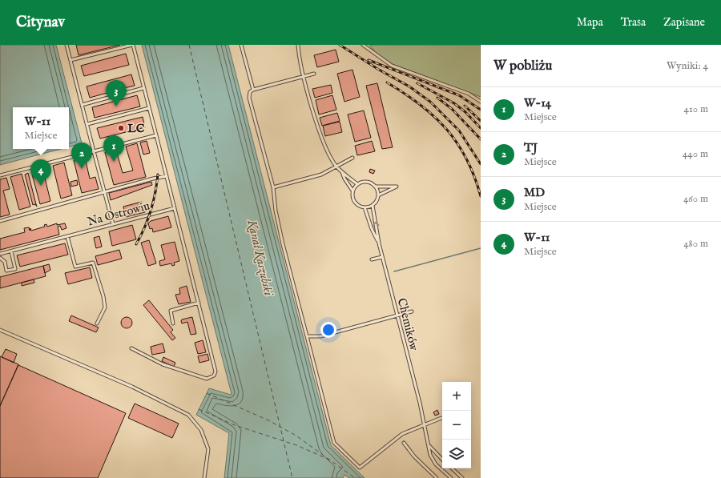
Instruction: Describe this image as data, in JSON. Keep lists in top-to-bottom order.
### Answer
{
  "streets": {
    "lane": ["Na Ostrowiu", "Chemików"]
  },
  "water": ["Kanał Kaszubski"],
  "places": ["LC"],
  "page": {
    "header": "Citynav",
    "nav": ["Mapa", "Trasa", "Zapisane"],
    "heading": ["W pobliżu", "Wyniki: 4"],
    "pins": [
      "3",
      "1",
      "2",
      "4"
    ],
    "list": [
      {
        "mark": "1",
        "name": "W-14",
        "note": "Miejsce",
        "value": "410 m"
      },
      {
        "mark": "2",
        "name": "TJ",
        "note": "Miejsce",
        "value": "440 m"
      },
      {
        "mark": "3",
        "name": "MD",
        "note": "Miejsce",
        "value": "460 m"
      },
      {
        "mark": "4",
        "name": "W-11",
        "note": "Miejsce",
        "value": "480 m"
      }
    ],
    "popup": ["W-11", "Miejsce"],
    "map_buttons": ["+", "−"]
  }
}
